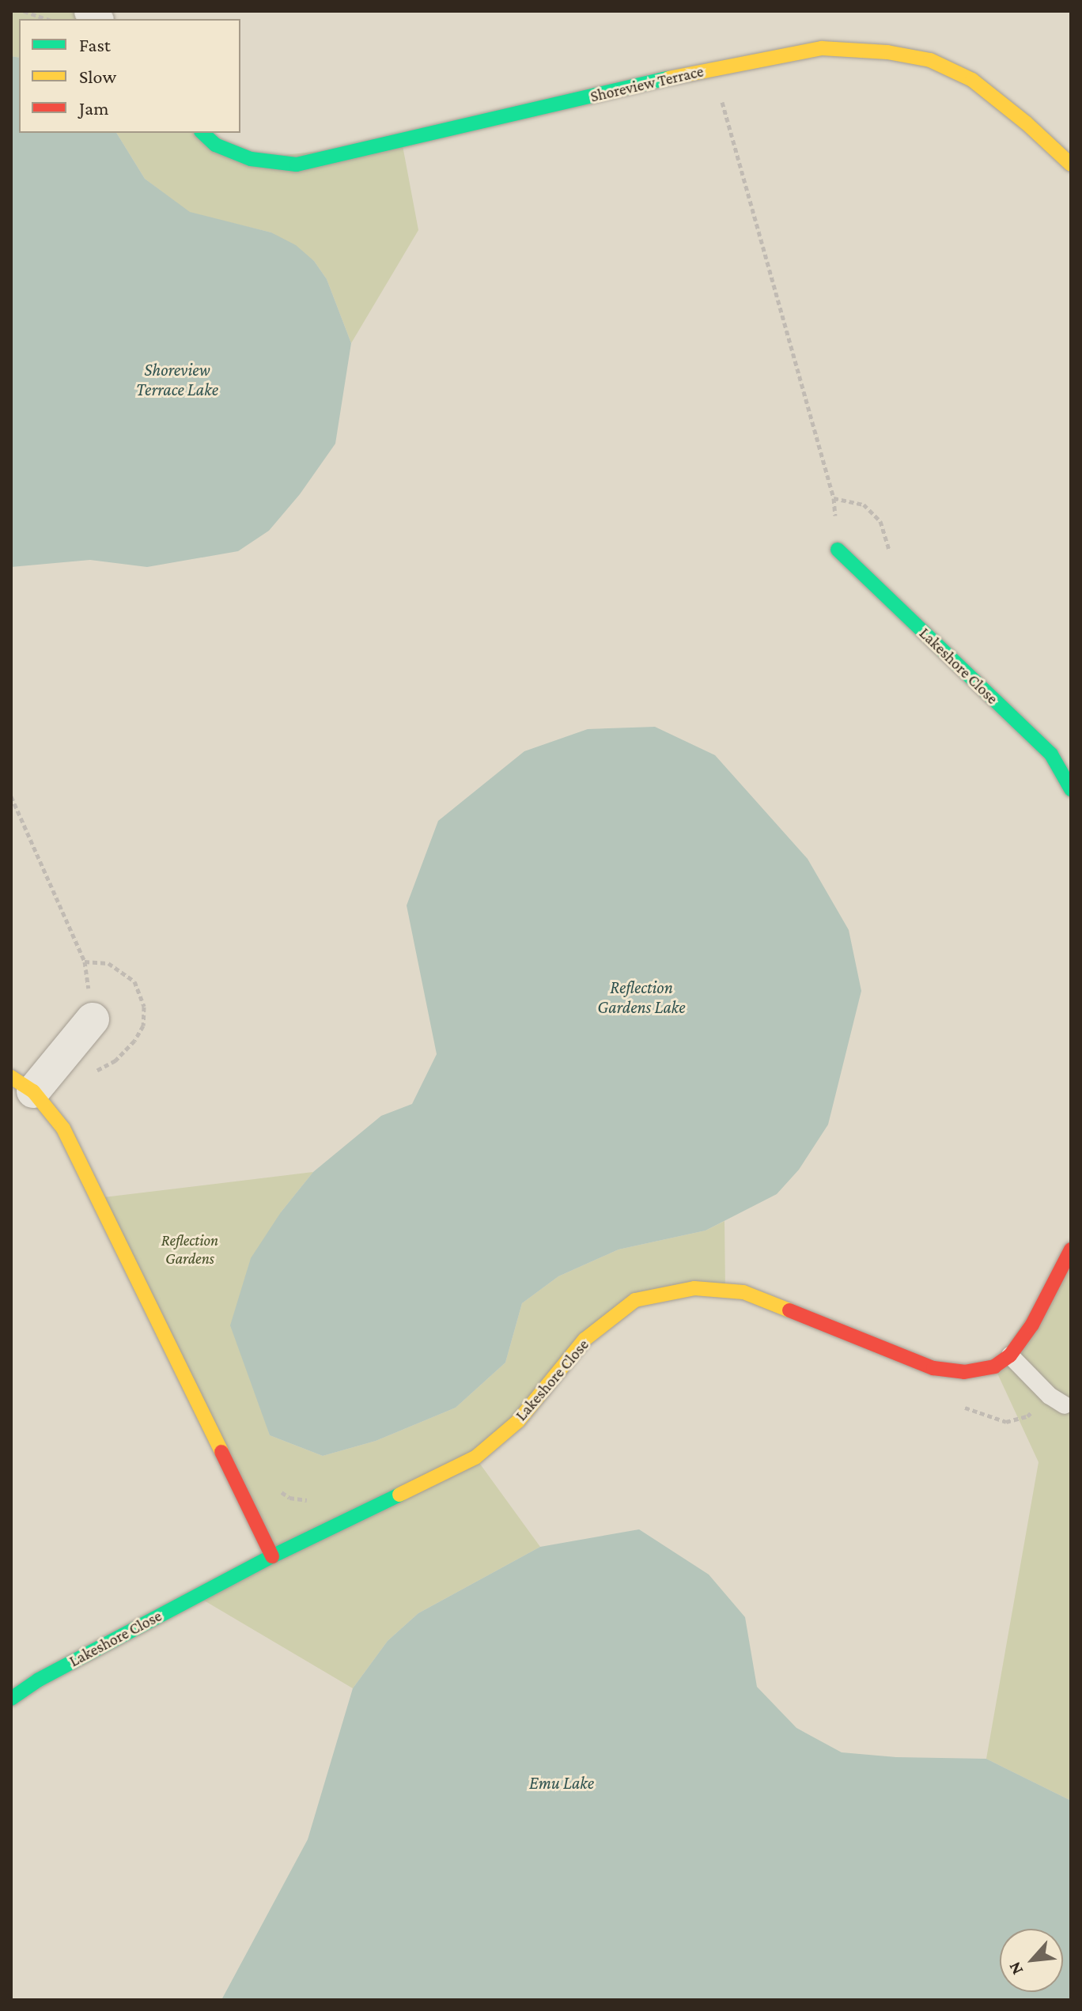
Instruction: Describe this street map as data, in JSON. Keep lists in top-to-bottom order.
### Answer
{
  "streets": {
    "street": ["Shoreview Terrace", "Lakeshore Close"]
  },
  "water": ["Shoreview Terrace Lake", "Reflection Gardens Lake", "Emu Lake"],
  "parks": ["Reflection Gardens"],
  "legend": ["Fast", "Slow", "Jam"],
  "north": "bottom left"
}
